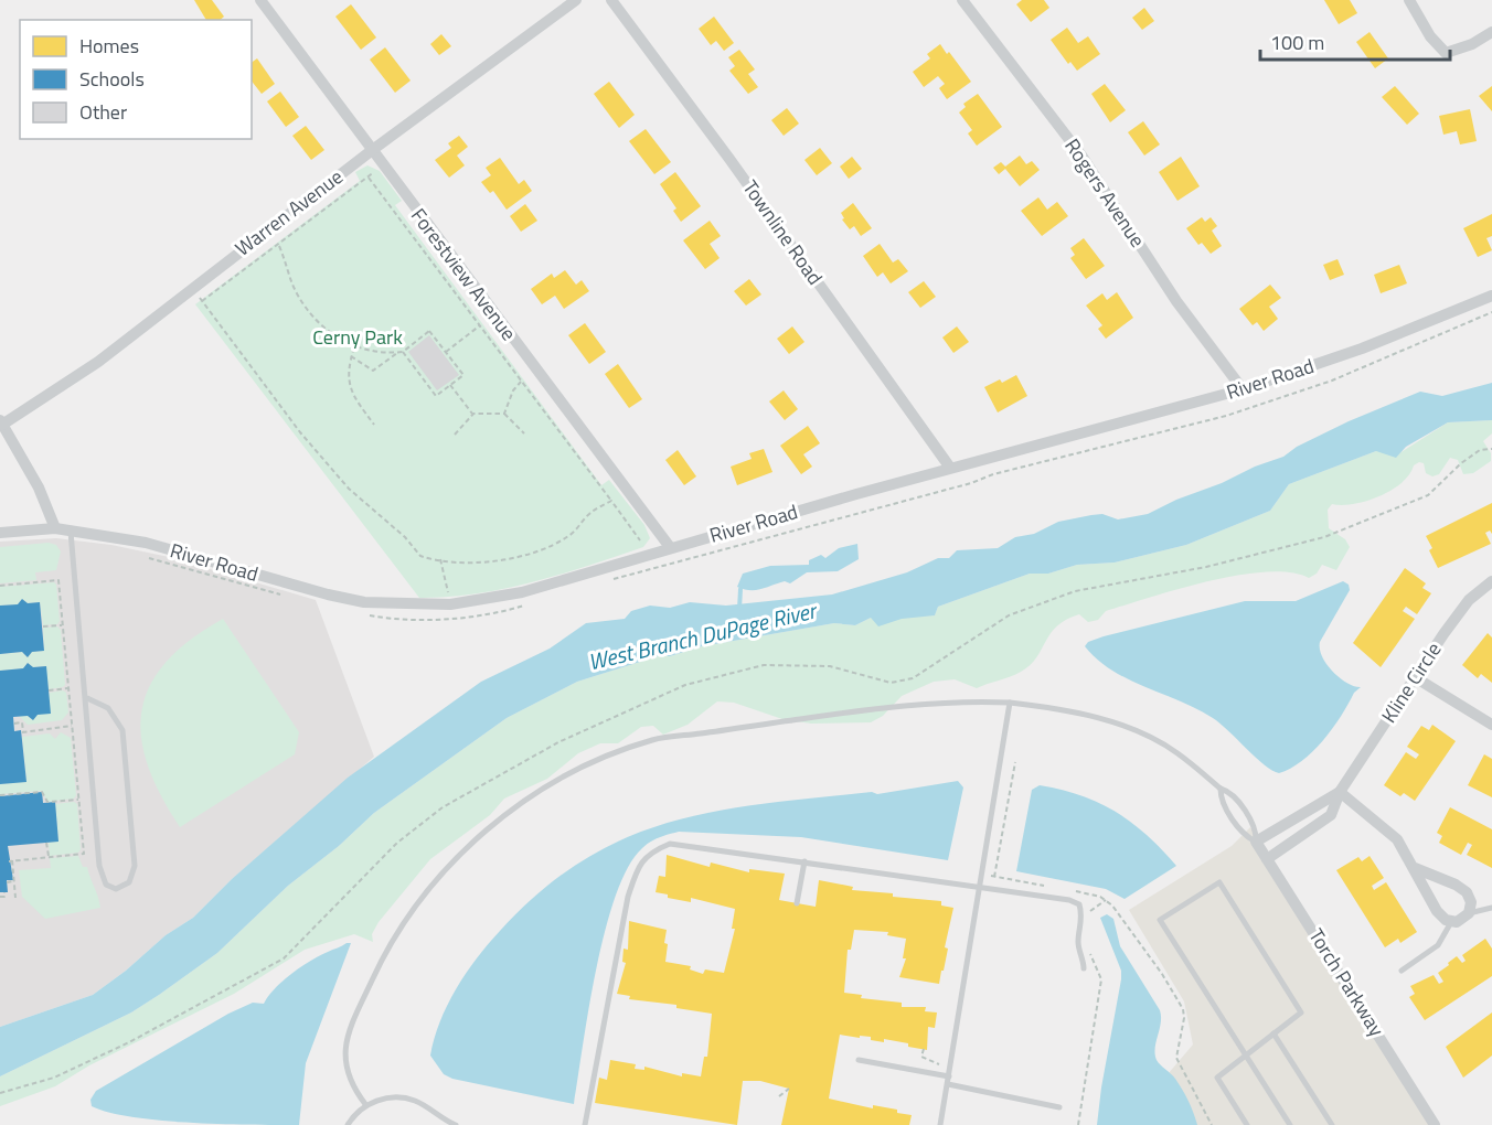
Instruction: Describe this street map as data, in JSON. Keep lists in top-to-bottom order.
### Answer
{
  "streets": {
    "street": [
      "Rogers Avenue",
      "Warren Avenue",
      "Townline Road",
      "Forestview Avenue",
      "River Road",
      "Kline Circle",
      "Torch Parkway"
    ]
  },
  "crossings": [
    ["Rogers Avenue", "River Road"],
    ["Warren Avenue", "Forestview Avenue"],
    ["Townline Road", "River Road"],
    ["Forestview Avenue", "River Road"],
    ["Kline Circle", "Torch Parkway"]
  ],
  "water": ["West Branch DuPage River"],
  "parks": ["Cerny Park"],
  "legend": ["Homes", "Schools", "Other"],
  "scale_bar": "100 m"
}
